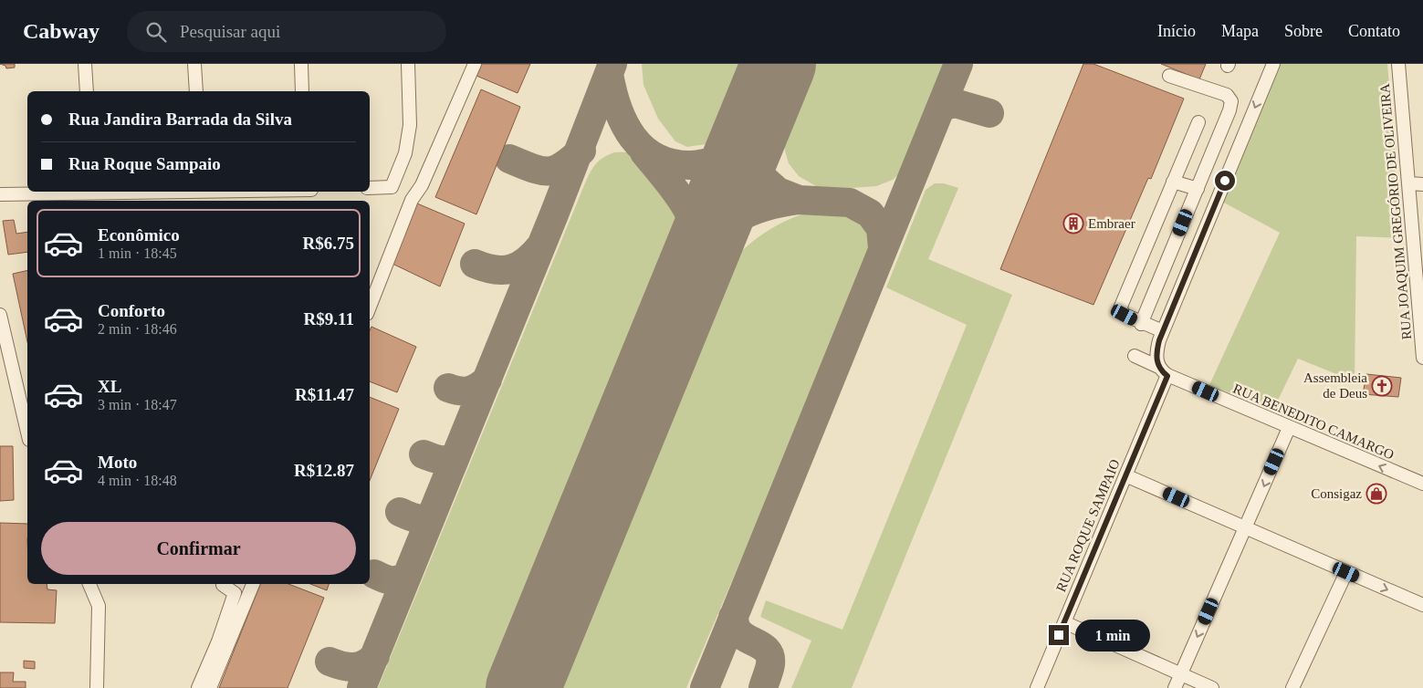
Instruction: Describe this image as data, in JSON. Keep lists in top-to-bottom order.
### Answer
{
  "streets": {
    "street": ["RUA JOAQUIM GREGÓRIO DE OLIVEIRA", "RUA BENEDITO CAMARGO", "RUA ROQUE SAMPAIO"]
  },
  "crossings": [
    ["RUA BENEDITO CAMARGO", "RUA ROQUE SAMPAIO"]
  ],
  "places": {
    "building": ["Embraer"],
    "church": ["Assembleia de Deus"],
    "shop": ["Consigaz"]
  },
  "page": {
    "header": "Cabway",
    "search": "Pesquisar aqui",
    "nav": [
      "Início",
      "Mapa",
      "Sobre",
      "Contato"
    ],
    "banner": ["Rua Jandira Barrada da Silva", "Rua Roque Sampaio"],
    "list": [
      {
        "name": "Econômico",
        "note": "1 min · 18:45",
        "value": "R$6.75"
      },
      {
        "name": "Conforto",
        "note": "2 min · 18:46",
        "value": "R$9.11"
      },
      {
        "name": "XL",
        "note": "3 min · 18:47",
        "value": "R$11.47"
      },
      {
        "name": "Moto",
        "note": "4 min · 18:48",
        "value": "R$12.87"
      }
    ],
    "buttons": "Confirmar",
    "bubble": "1 min"
  }
}
